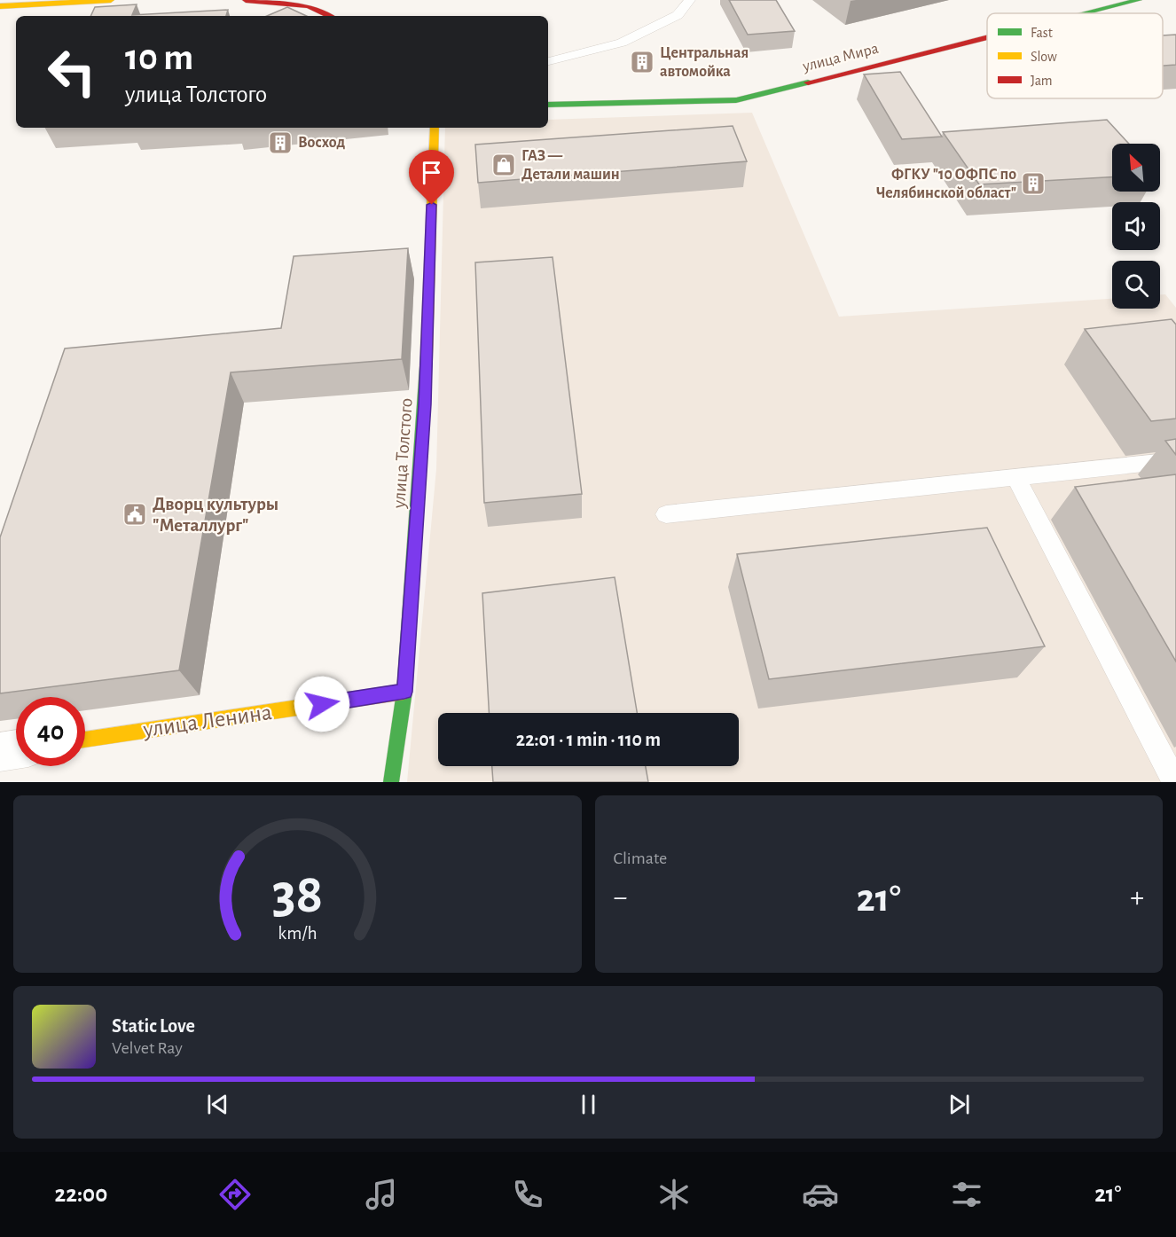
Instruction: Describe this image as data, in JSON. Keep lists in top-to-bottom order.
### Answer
{
  "streets": {
    "street": ["улица Мира", "улица Толстого", "улица Ленина"]
  },
  "crossings": [
    ["улица Толстого", "улица Ленина"]
  ],
  "places": {
    "building": ["Центральная автомойка", "Восход", "ФГКУ \"10 ОФПС по Челябинской област\""],
    "shop": ["ГАЗ — Детали машин"],
    "public building": ["Дворц культуры \"Металлург\""]
  },
  "legend": ["Fast", "Slow", "Jam"],
  "north": "top left",
  "page": {
    "turn": ["10 m", "улица Толстого"],
    "limit": "40",
    "trip": "22:01 · 1 min · 110 m",
    "tile": "Climate",
    "heat": ["−", "21°", "+"],
    "song": ["Static Love", "Velvet Ray"],
    "tabs": ["22:00", "21°"],
    "gauge": ["38", "km/h"]
  }
}
